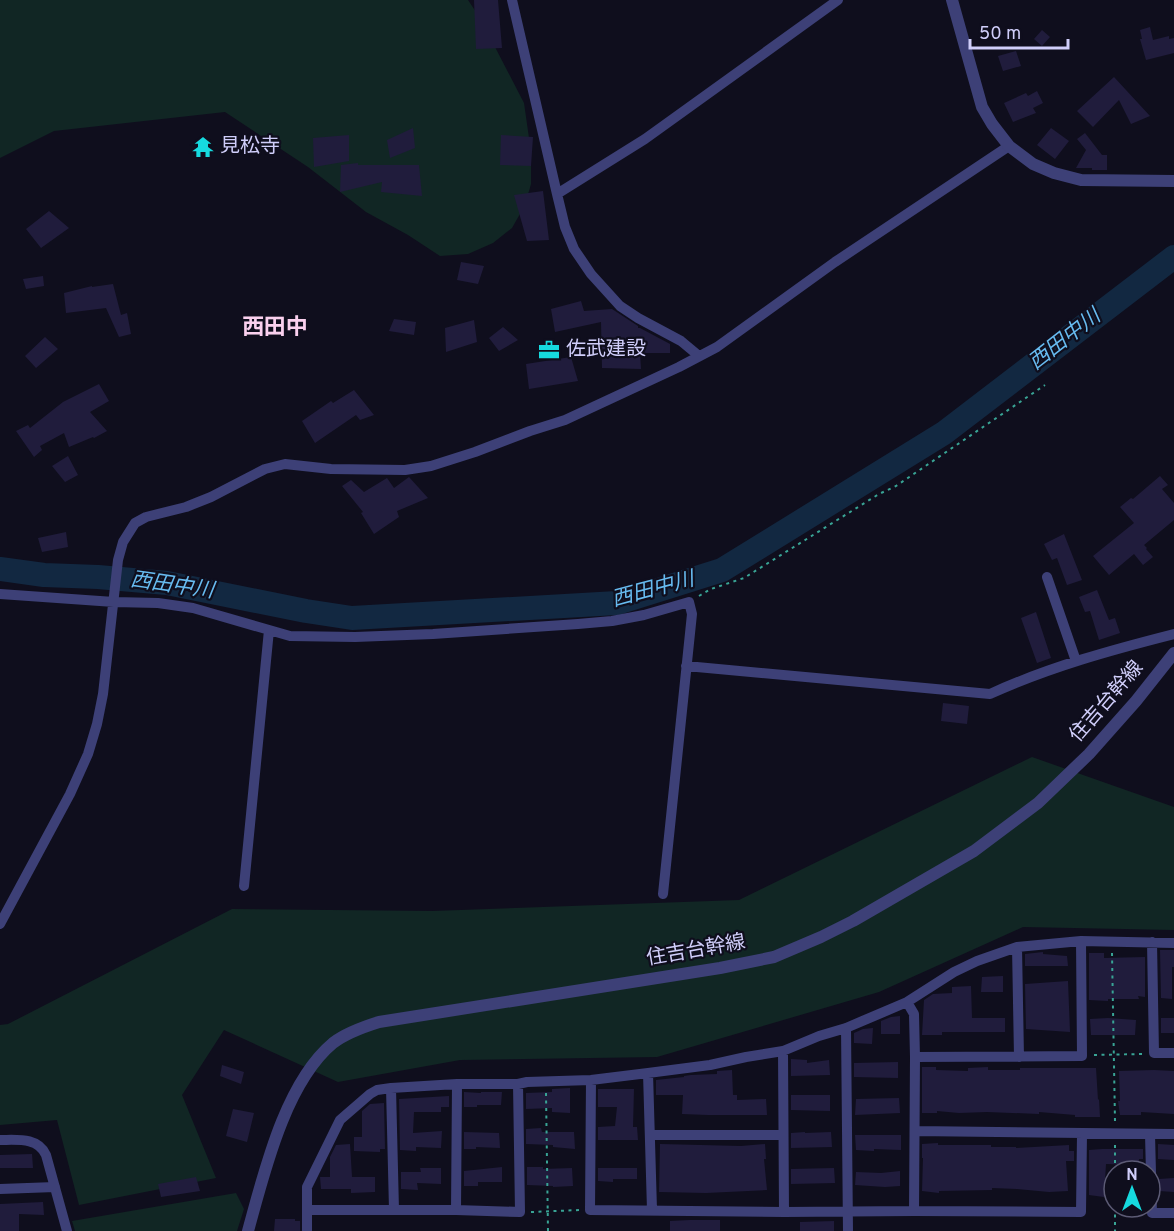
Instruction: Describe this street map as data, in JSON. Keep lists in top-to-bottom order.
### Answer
{
  "streets": {
    "street": ["住吉台幹線"]
  },
  "districts": ["西田中"],
  "water": ["西田中川"],
  "places": {
    "temple": ["見松寺"],
    "office": ["佐武建設"]
  },
  "scale_bar": "50 m",
  "north": "top"
}
